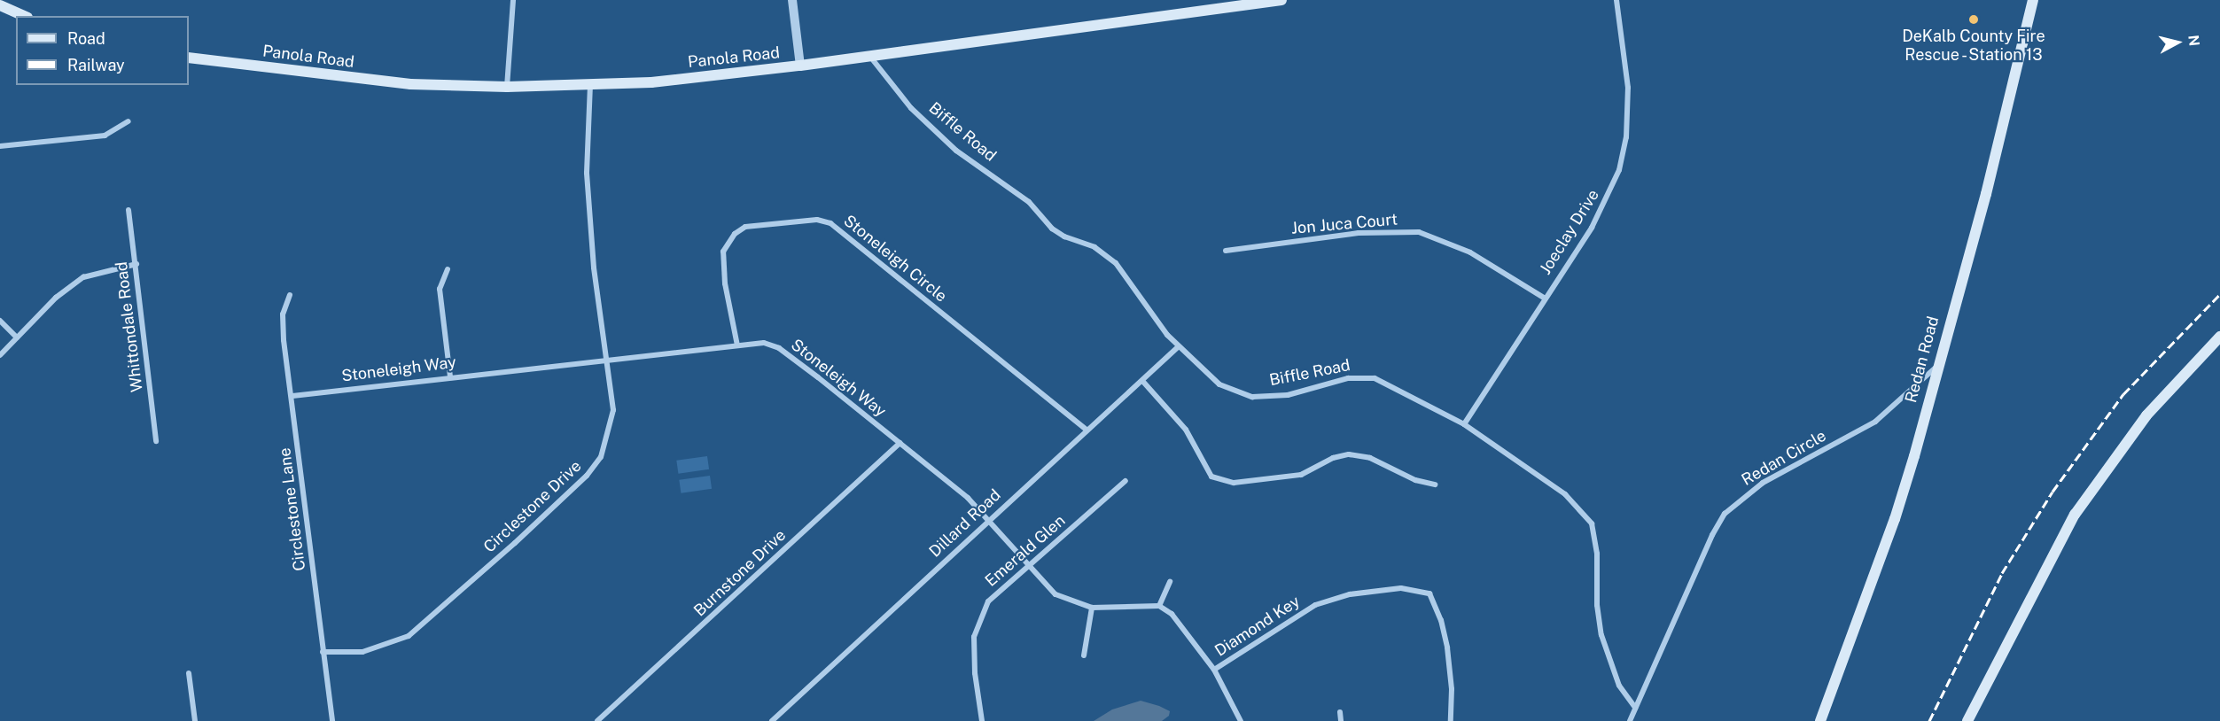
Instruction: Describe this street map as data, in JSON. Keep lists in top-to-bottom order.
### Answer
{
  "streets": {
    "main road": ["Panola Road", "Redan Road"],
    "street": [
      "Biffle Road",
      "Jon Juca Court",
      "Joeclay Drive",
      "Stoneleigh Circle",
      "Whittondale Road",
      "Stoneleigh Way",
      "Redan Circle",
      "Circlestone Drive",
      "Circlestone Lane",
      "Dillard Road",
      "Emerald Glen",
      "Burnstone Drive",
      "Diamond Key"
    ]
  },
  "crossings": [
    ["Panola Road", "Biffle Road"],
    ["Panola Road", "Circlestone Drive"],
    ["Biffle Road", "Joeclay Drive"],
    ["Biffle Road", "Redan Circle"],
    ["Biffle Road", "Dillard Road"],
    ["Jon Juca Court", "Joeclay Drive"],
    ["Stoneleigh Circle", "Stoneleigh Way"],
    ["Stoneleigh Circle", "Dillard Road"],
    ["Redan Road", "Redan Circle"],
    ["Stoneleigh Way", "Circlestone Drive"],
    ["Stoneleigh Way", "Circlestone Lane"],
    ["Stoneleigh Way", "Dillard Road"],
    ["Stoneleigh Way", "Emerald Glen"],
    ["Stoneleigh Way", "Burnstone Drive"],
    ["Circlestone Drive", "Circlestone Lane"]
  ],
  "places": ["DeKalb County Fire Rescue - Station 13"],
  "legend": ["Road", "Railway"],
  "north": "right"
}
